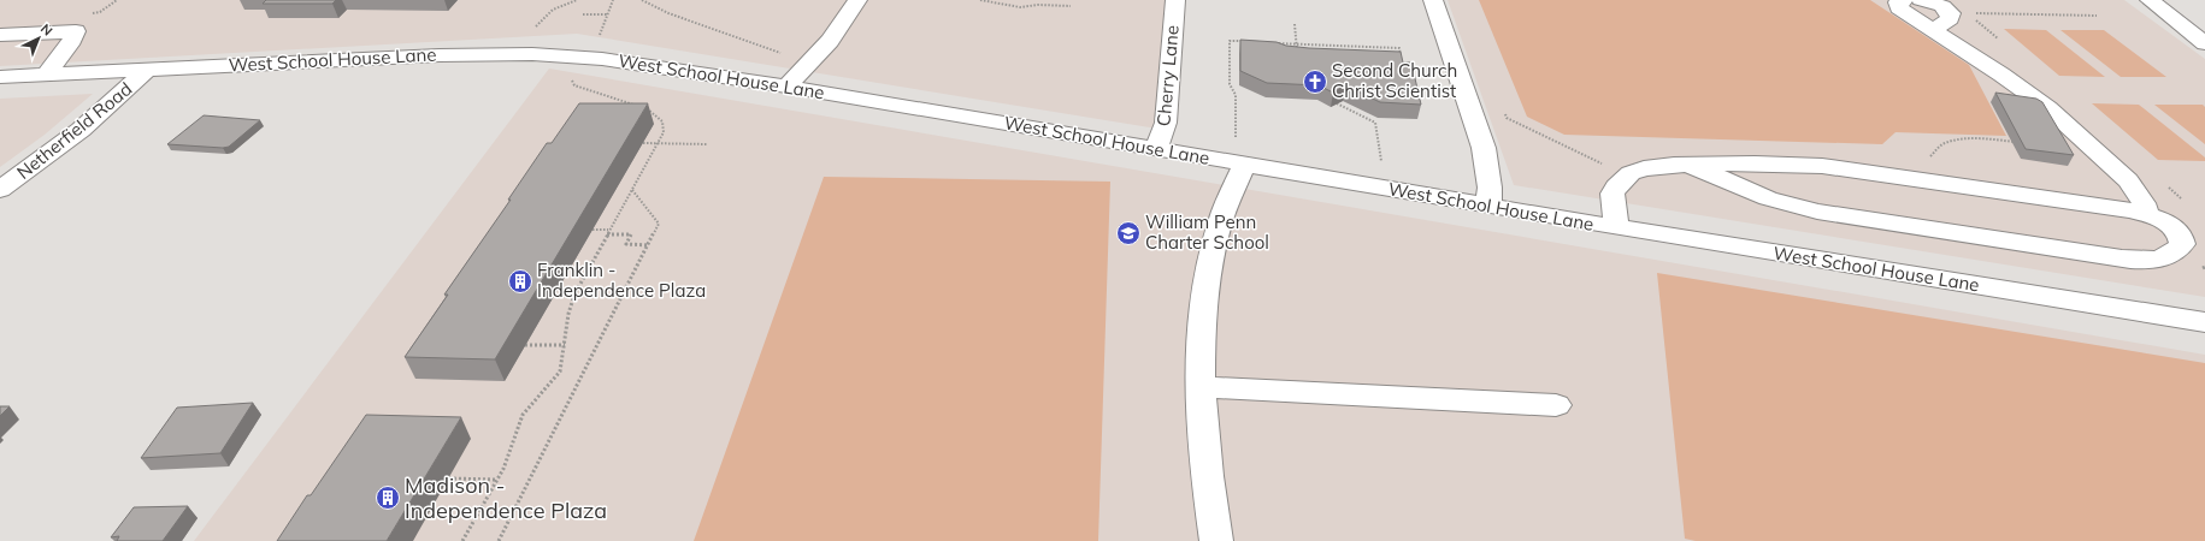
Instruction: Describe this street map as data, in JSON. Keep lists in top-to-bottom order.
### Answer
{
  "streets": {
    "street": ["West School House Lane", "Cherry Lane", "Netherfield Road"]
  },
  "crossings": [
    ["West School House Lane", "Cherry Lane"],
    ["West School House Lane", "Netherfield Road"]
  ],
  "places": {
    "church": ["Second Church Christ Scientist"],
    "school or university": ["William Penn Charter School"],
    "building": ["Franklin - Independence Plaza", "Madison - Independence Plaza"]
  },
  "north": "top right"
}
